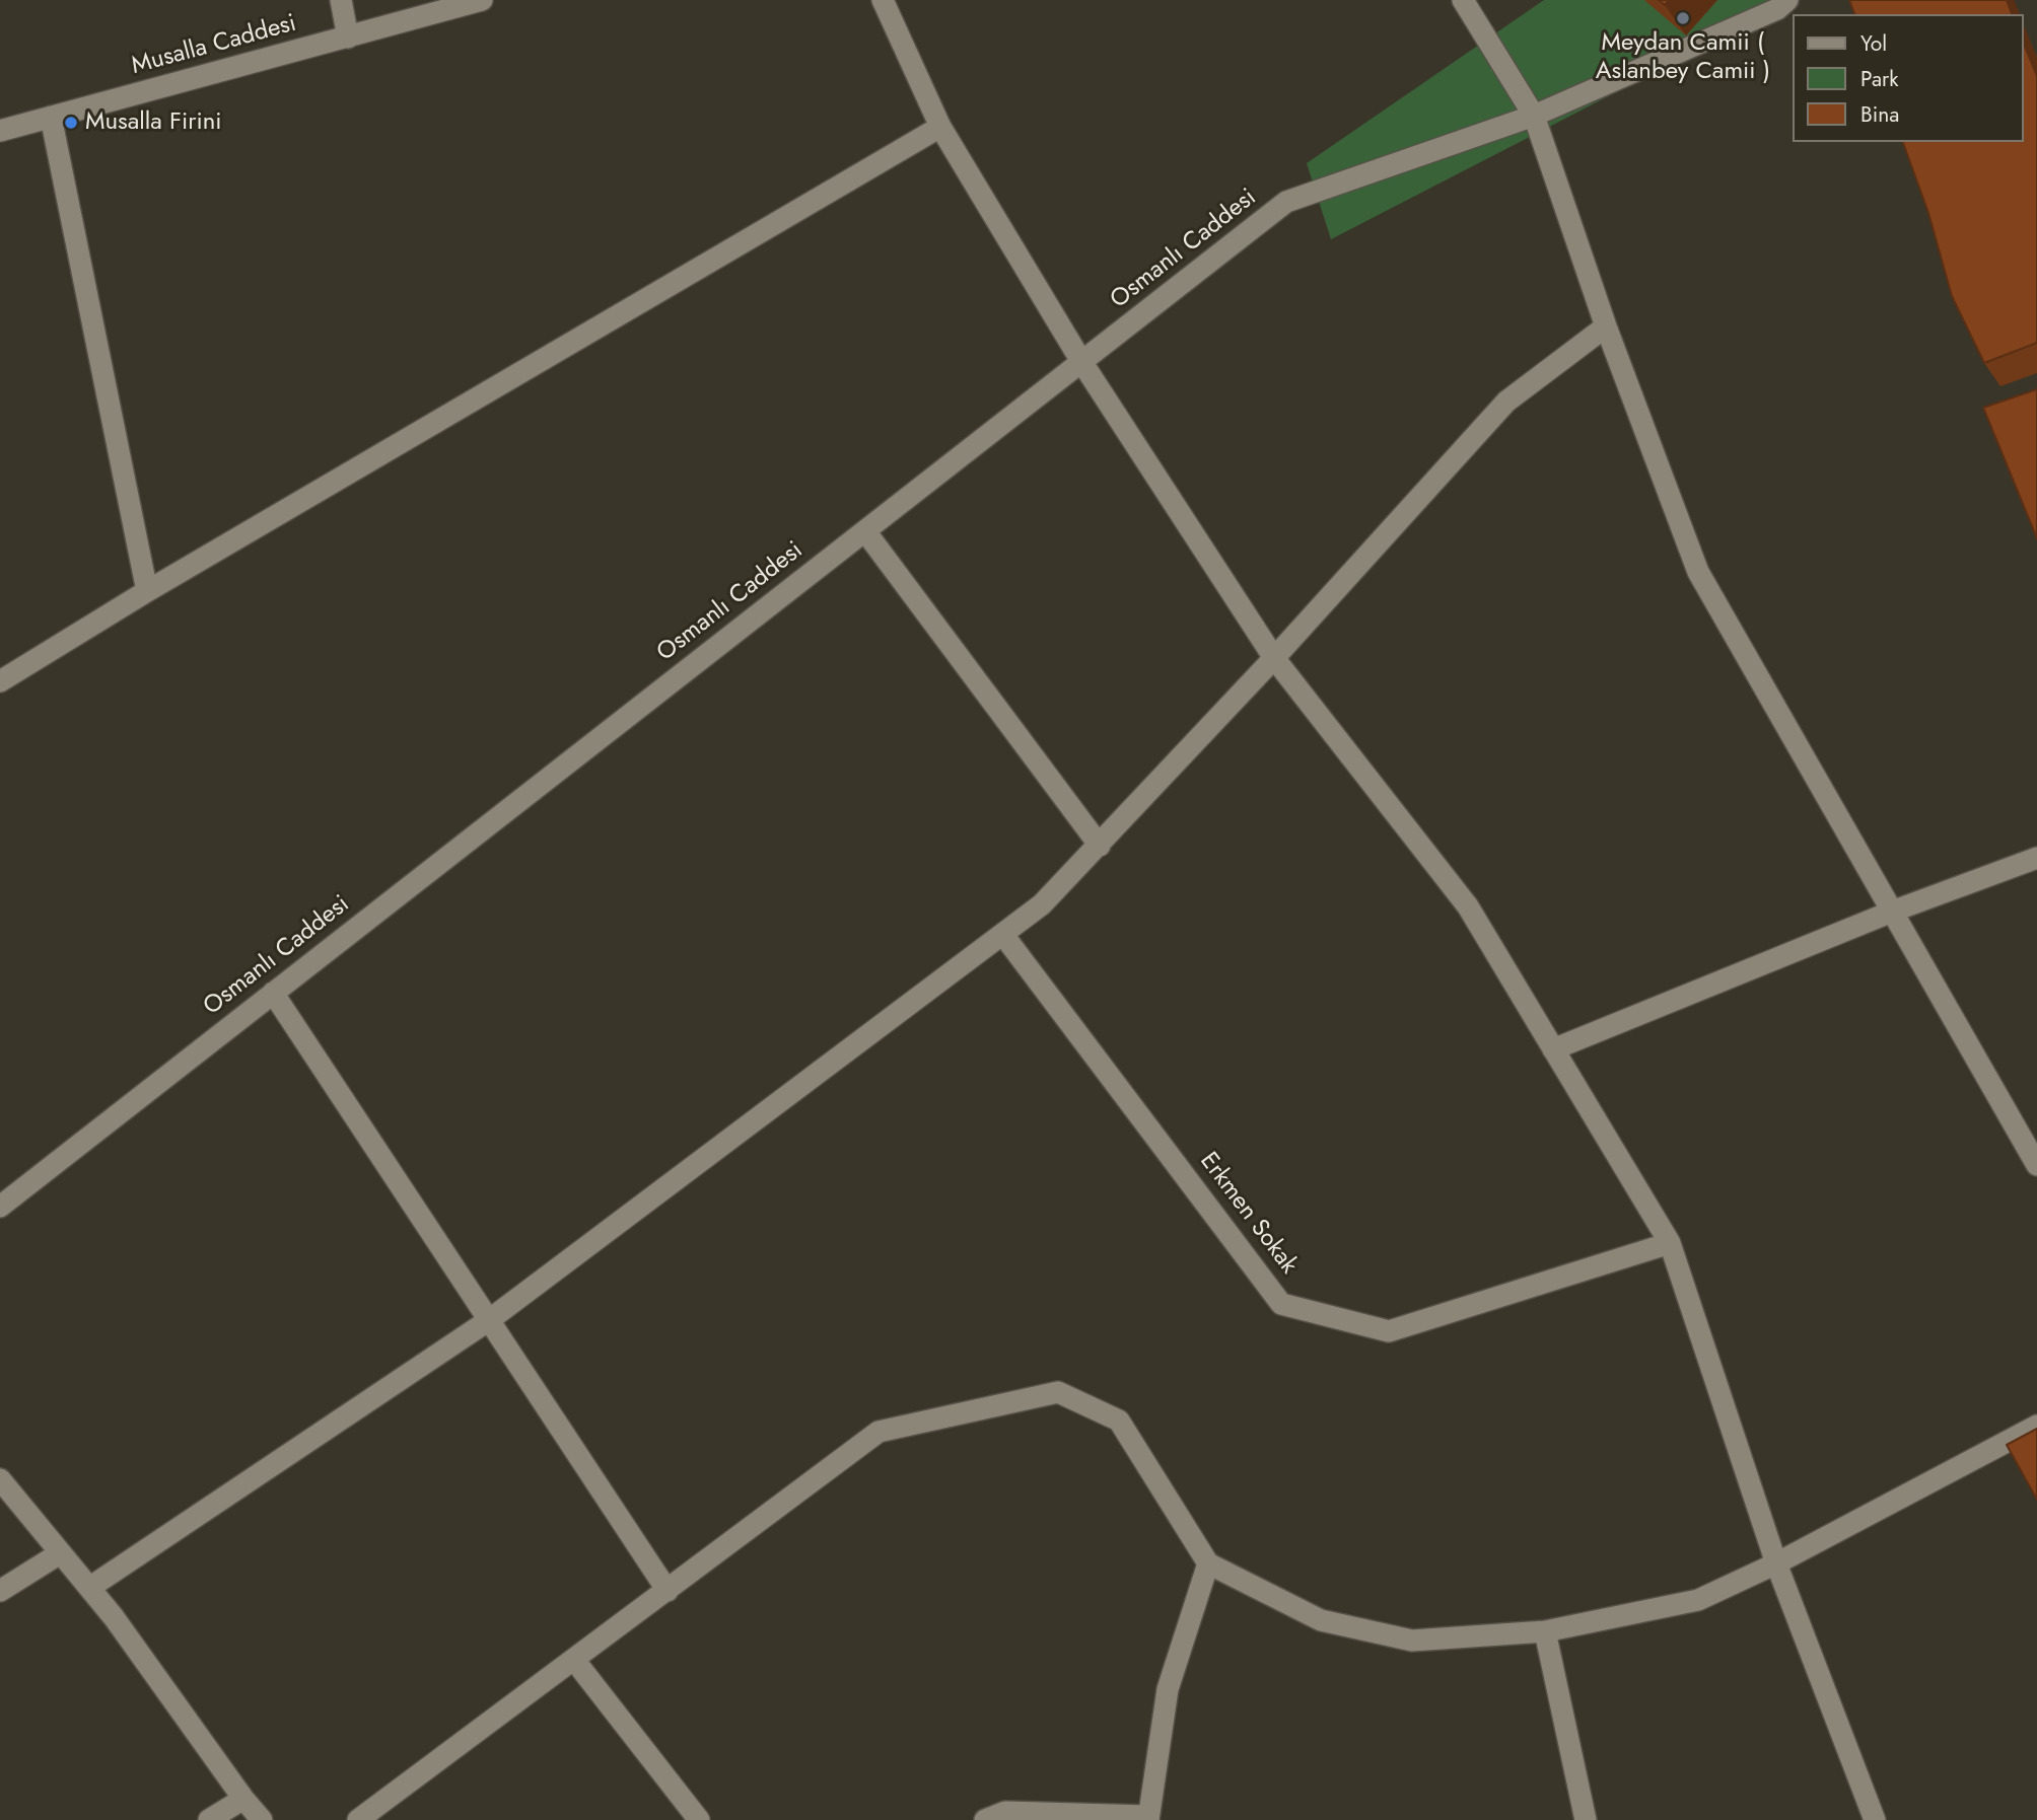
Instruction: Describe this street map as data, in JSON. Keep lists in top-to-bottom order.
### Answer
{
  "streets": {
    "street": ["Musalla Caddesi", "Osmanlı Caddesi", "Erkmen Sokak"]
  },
  "places": ["Meydan Camii ( Aslanbey Camii )", "Musalla Firini"],
  "legend": ["Yol", "Park", "Bina"]
}
